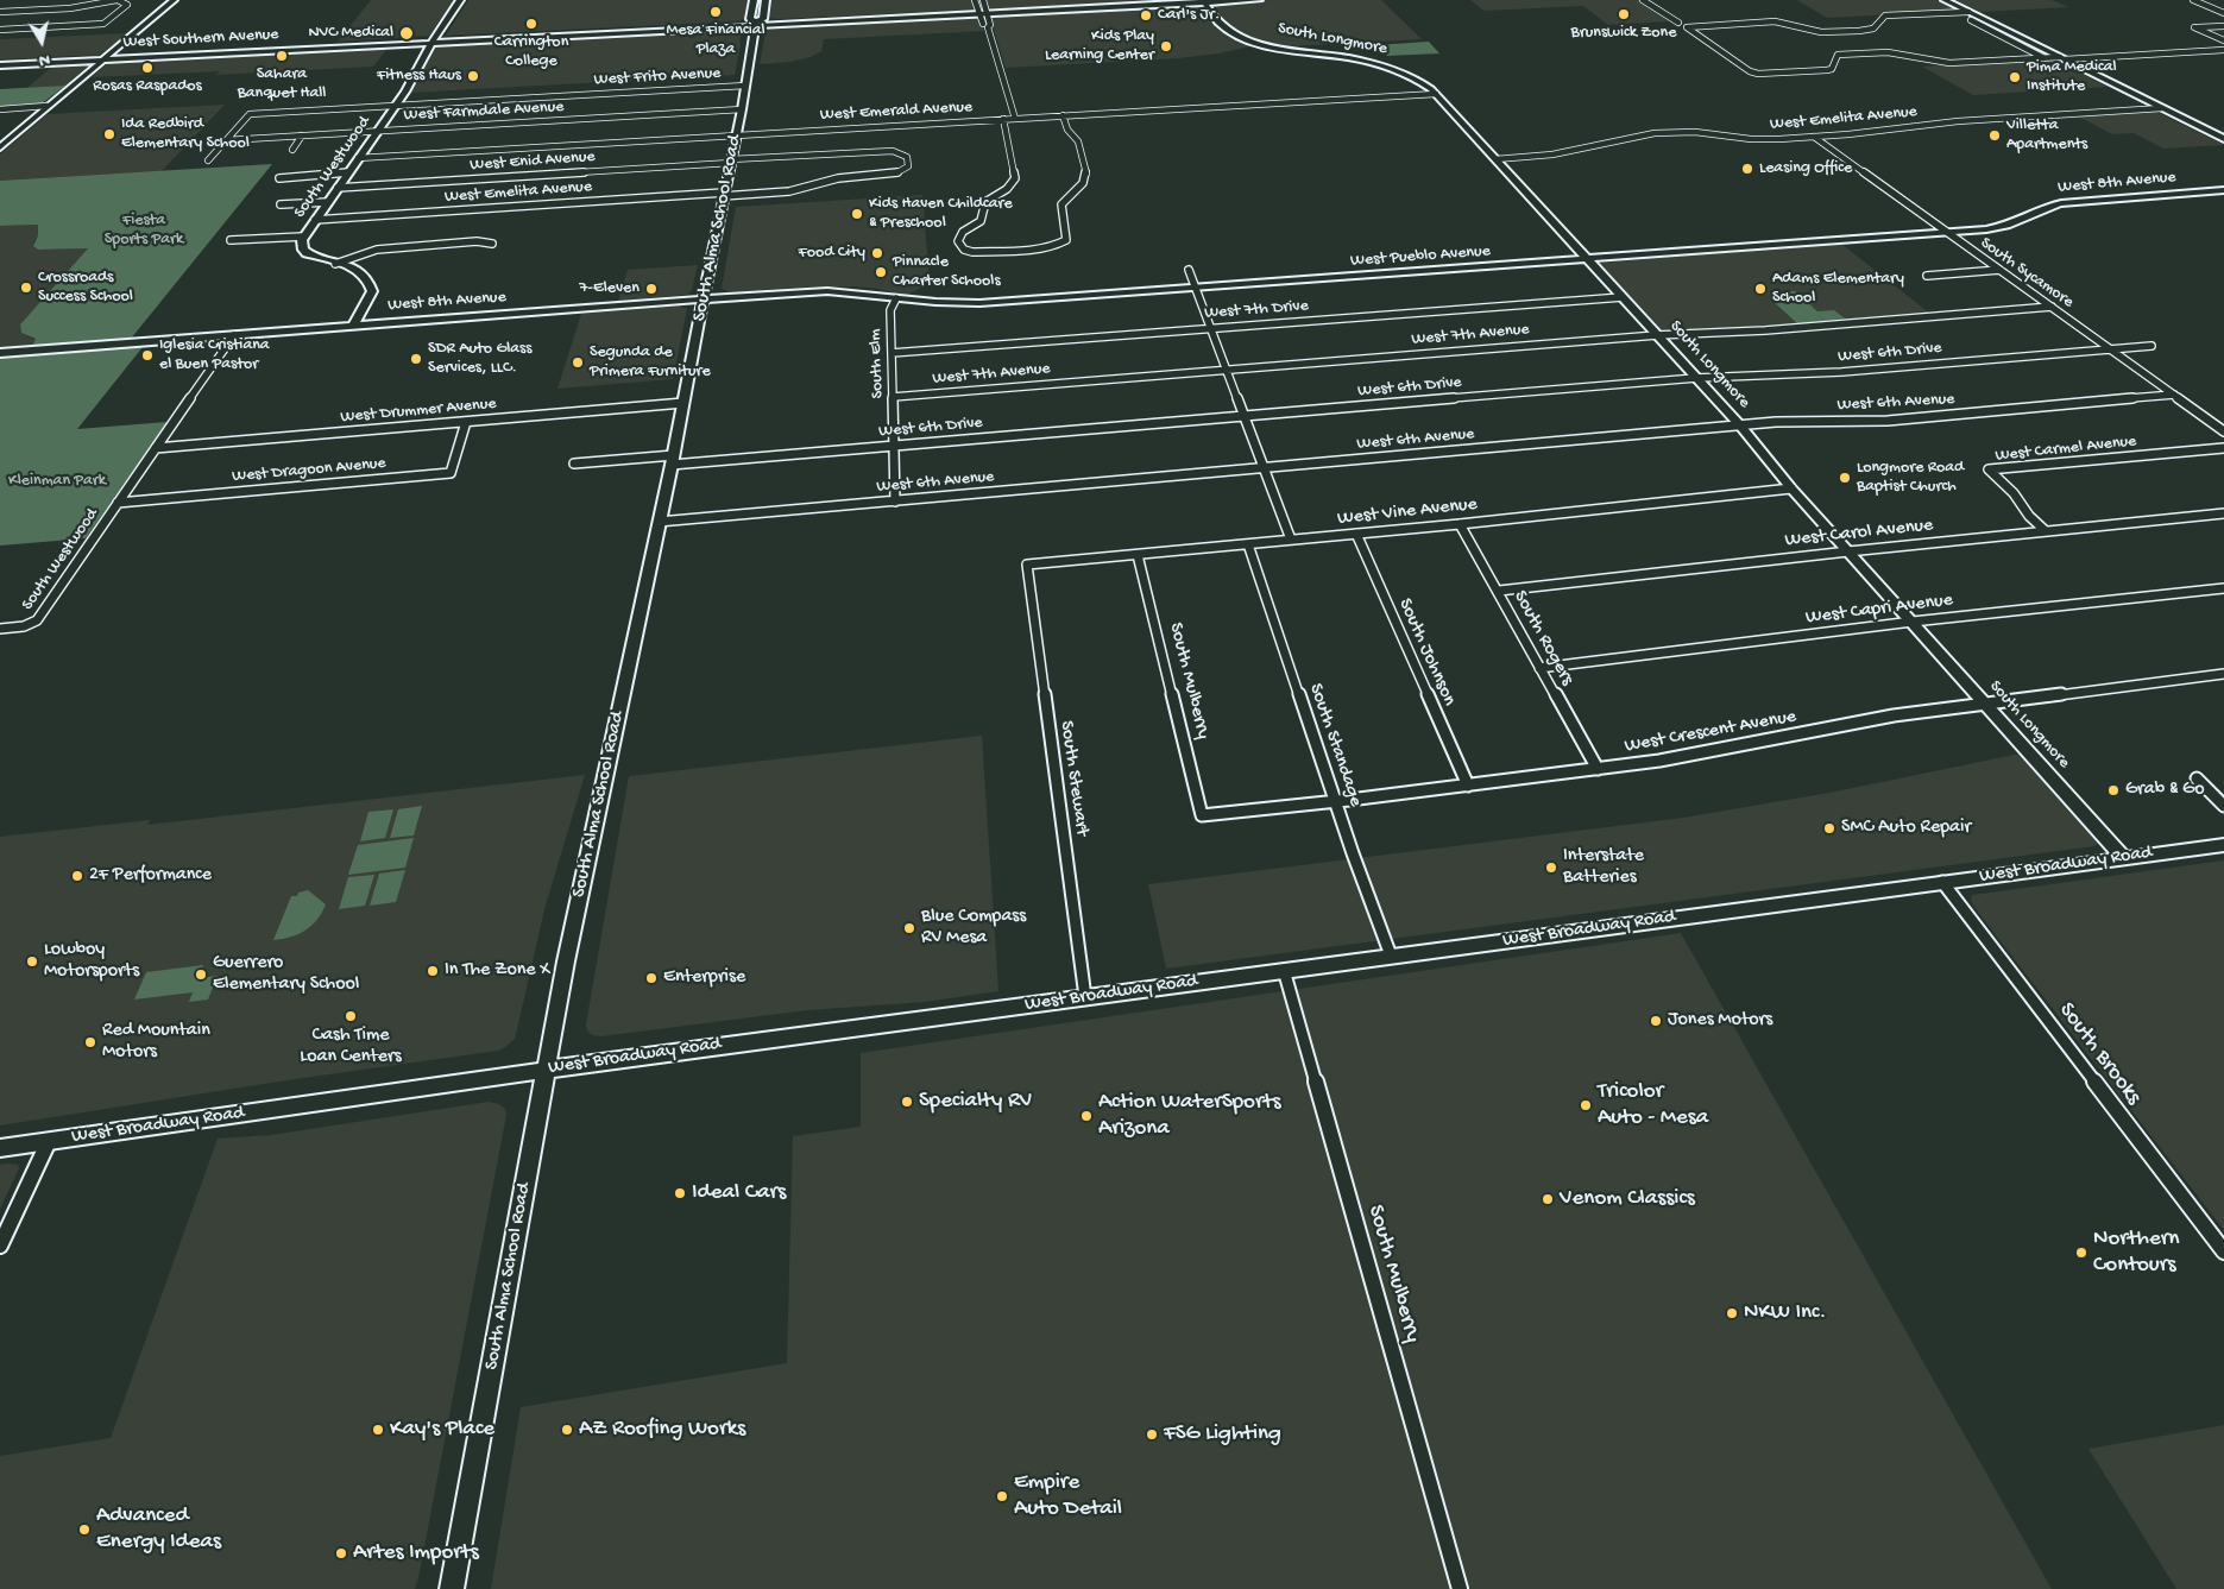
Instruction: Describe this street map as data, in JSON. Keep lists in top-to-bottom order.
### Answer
{
  "streets": {
    "main road": [
      "West Southern Avenue",
      "South Longmore",
      "South Westwood",
      "West 8th Avenue",
      "South Alma School Road",
      "West Pueblo Avenue",
      "West Broadway Road"
    ],
    "street": [
      "West Frito Avenue",
      "West Farmdale Avenue",
      "West Emerald Avenue",
      "West Emelita Avenue",
      "West Enid Avenue",
      "South Sycamore",
      "West 7th Drive",
      "West 7th Avenue",
      "West 6th Drive",
      "South Elm",
      "West 6th Avenue",
      "West Drummer Avenue",
      "West Carmel Avenue",
      "West Dragoon Avenue",
      "West Vine Avenue",
      "West Carol Avenue",
      "West Capri Avenue",
      "South Rogers",
      "South Johnson",
      "South Mulberry",
      "West Crescent Avenue",
      "South Standage",
      "South Stewart",
      "South Brooks"
    ]
  },
  "crossings": [
    ["West Southern Avenue", "South Longmore"],
    ["West Southern Avenue", "South Westwood"],
    ["West Southern Avenue", "South Alma School Road"],
    ["South Longmore", "West Emerald Avenue"],
    ["South Longmore", "West Emelita Avenue"],
    ["South Longmore", "West Pueblo Avenue"],
    ["South Longmore", "West 7th Drive"],
    ["South Longmore", "West 7th Avenue"],
    ["South Longmore", "West 6th Drive"],
    ["South Longmore", "West 6th Avenue"],
    ["South Longmore", "West Vine Avenue"],
    ["South Longmore", "West Carol Avenue"],
    ["South Longmore", "West Capri Avenue"],
    ["South Longmore", "West Crescent Avenue"],
    ["South Longmore", "West Broadway Road"],
    ["West Frito Avenue", "South Westwood"],
    ["West Frito Avenue", "South Alma School Road"],
    ["West Farmdale Avenue", "South Westwood"],
    ["West Farmdale Avenue", "South Alma School Road"],
    ["West Emerald Avenue", "South Westwood"],
    ["West Emerald Avenue", "South Alma School Road"],
    ["West Emelita Avenue", "West Enid Avenue"],
    ["West Emelita Avenue", "South Westwood"],
    ["West Emelita Avenue", "South Alma School Road"],
    ["West Emelita Avenue", "South Sycamore"],
    ["West Enid Avenue", "South Westwood"],
    ["West Enid Avenue", "South Alma School Road"],
    ["South Westwood", "West 8th Avenue"],
    ["South Westwood", "West Drummer Avenue"],
    ["South Westwood", "West Dragoon Avenue"],
    ["West 8th Avenue", "South Alma School Road"],
    ["West 8th Avenue", "West Pueblo Avenue"],
    ["West 8th Avenue", "South Sycamore"],
    ["West 8th Avenue", "South Elm"],
    ["South Alma School Road", "West 6th Drive"],
    ["South Alma School Road", "West 6th Avenue"],
    ["South Alma School Road", "West Drummer Avenue"],
    ["South Alma School Road", "West Broadway Road"],
    ["West Pueblo Avenue", "South Sycamore"],
    ["West Pueblo Avenue", "South Elm"],
    ["South Sycamore", "West 7th Avenue"],
    ["South Sycamore", "West 6th Drive"],
    ["South Sycamore", "West 6th Avenue"],
    ["West 7th Drive", "South Elm"],
    ["West 7th Avenue", "South Elm"],
    ["West 6th Drive", "South Elm"],
    ["South Elm", "West 6th Avenue"],
    ["West Drummer Avenue", "West Dragoon Avenue"],
    ["West Carmel Avenue", "West Carol Avenue"],
    ["West Vine Avenue", "South Rogers"],
    ["West Vine Avenue", "South Johnson"],
    ["West Vine Avenue", "South Mulberry"],
    ["West Vine Avenue", "South Standage"],
    ["West Vine Avenue", "South Stewart"],
    ["West Carol Avenue", "South Rogers"],
    ["West Capri Avenue", "South Rogers"],
    ["South Rogers", "West Crescent Avenue"],
    ["South Johnson", "West Crescent Avenue"],
    ["South Mulberry", "West Crescent Avenue"],
    ["South Mulberry", "West Broadway Road"],
    ["West Crescent Avenue", "South Standage"],
    ["South Standage", "West Broadway Road"],
    ["South Stewart", "West Broadway Road"],
    ["West Broadway Road", "South Brooks"]
  ],
  "parks": ["Fiesta Sports Park", "Kleinman Park"],
  "places": [
    "Mesa Financial Plaza",
    "Brunswick Zone",
    "Carl's Jr.",
    "Carrington College",
    "NVC Medical",
    "Kids Play Learning Center",
    "Sahara Banquet Hall",
    "Rosas Raspados",
    "Fitness Haus",
    "Pima Medical Institute",
    "Ida Redbird Elementary School",
    "Villetta Apartments",
    "Leasing Office",
    "Kids Haven Childcare & Preschool",
    "Food City",
    "Pinnacle Charter Schools",
    "Crossroads Success School",
    "7-Eleven",
    "Adams Elementary School",
    "Iglesia Cristiana el Buen Pastor",
    "SDR Auto Glass Services, LLC.",
    "Segunda de Primera Furniture",
    "Longmore Road Baptist Church",
    "Grab & Go",
    "SMC Auto Repair",
    "Interstate Batteries",
    "2F Performance",
    "Blue Compass RV Mesa",
    "Lowboy Motorsports",
    "In The Zone X",
    "Guerrero Elementary School",
    "Enterprise",
    "Cash Time Loan Centers",
    "Jones Motors",
    "Red Mountain Motors",
    "Specialty RV",
    "Tricolor Auto - Mesa",
    "Action WaterSports Arizona",
    "Ideal Cars",
    "Venom Classics",
    "Northern Contours",
    "NKW Inc.",
    "Kay's Place",
    "AZ Roofing Works",
    "FSG Lighting",
    "Empire Auto Detail",
    "Advanced Energy Ideas",
    "Artes Imports"
  ],
  "north": "bottom"
}
